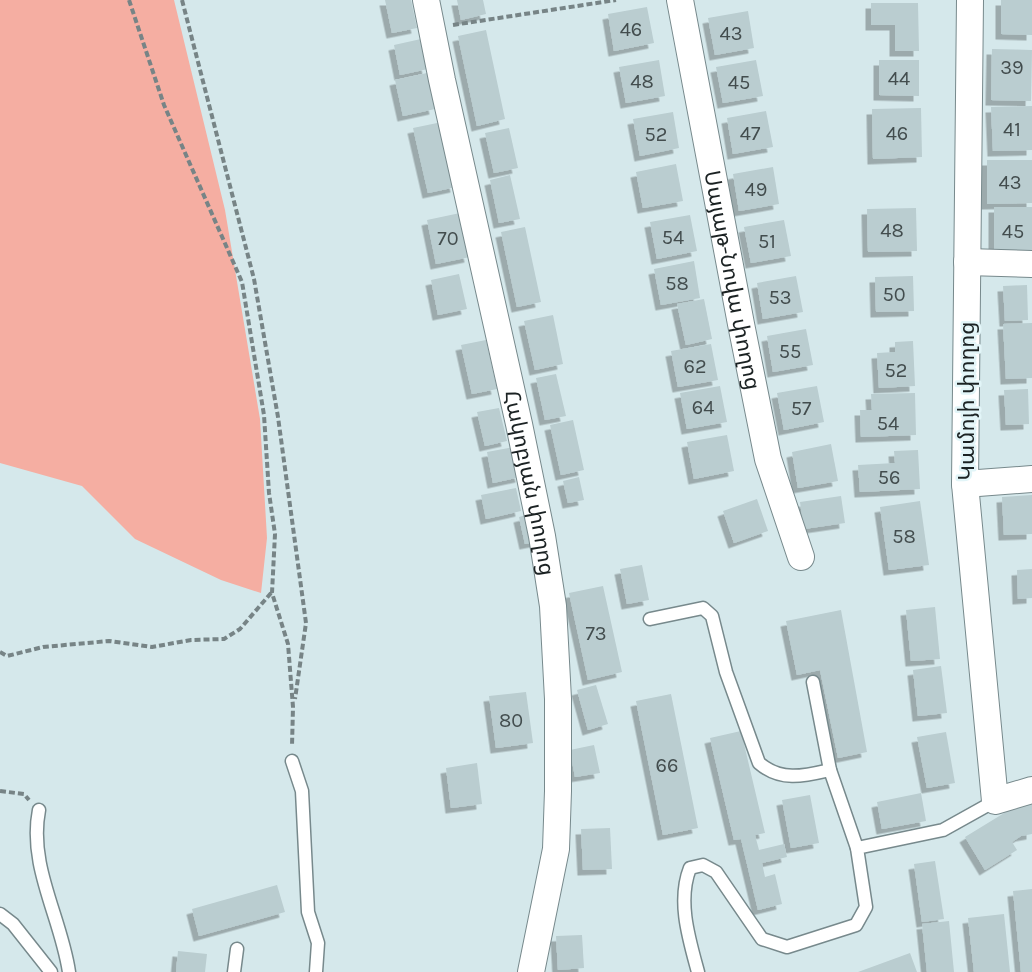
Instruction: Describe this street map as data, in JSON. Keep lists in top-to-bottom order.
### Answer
{
  "streets": {
    "street": ["Սայաթ-Նովա փողոց", "Կամոյի փողոց", "Հակոբյան փողոց"]
  },
  "house_numbers": [
    "46",
    "43",
    "39",
    "44",
    "48",
    "45",
    "41",
    "47",
    "46",
    "52",
    "43",
    "49",
    "48",
    "45",
    "54",
    "70",
    "51",
    "58",
    "50",
    "53",
    "55",
    "62",
    "52",
    "64",
    "57",
    "54",
    "56",
    "58",
    "73",
    "80",
    "66"
  ]
}
